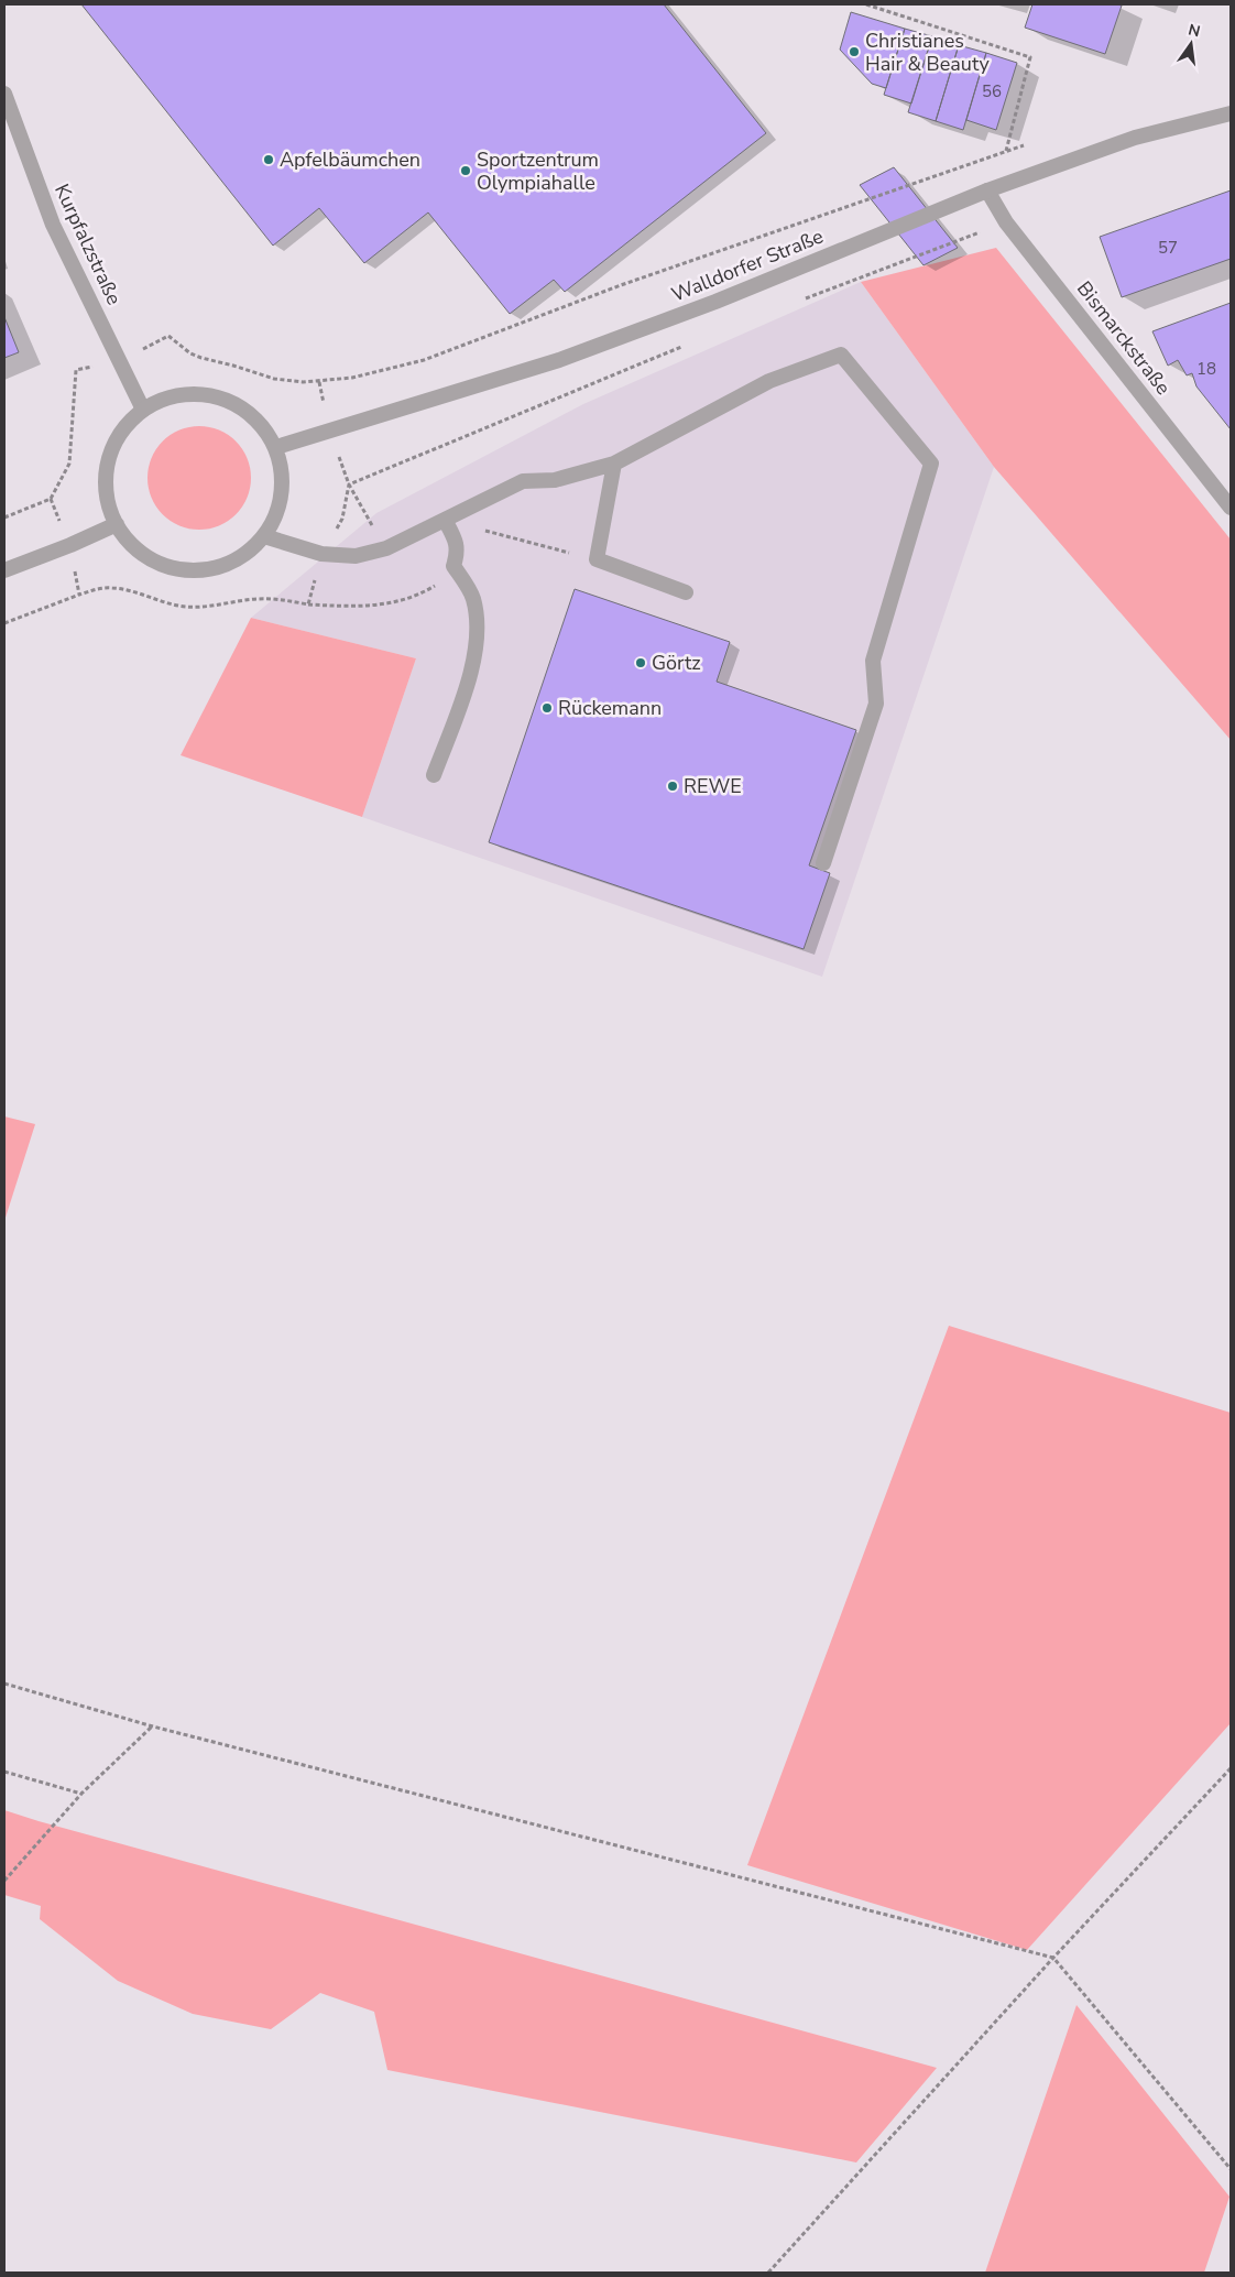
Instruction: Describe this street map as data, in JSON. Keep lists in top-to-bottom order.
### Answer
{
  "streets": {
    "street": ["Kurpfalzstraße", "Walldorfer Straße", "Bismarckstraße"]
  },
  "crossings": [
    ["Kurpfalzstraße", "Walldorfer Straße"],
    ["Walldorfer Straße", "Bismarckstraße"]
  ],
  "places": [
    "Christianes Hair & Beauty",
    "Apfelbäumchen",
    "Sportzentrum Olympiahalle",
    "Görtz",
    "Rückemann",
    "REWE"
  ],
  "house_numbers": ["56", "57", "18"],
  "north": "top"
}
